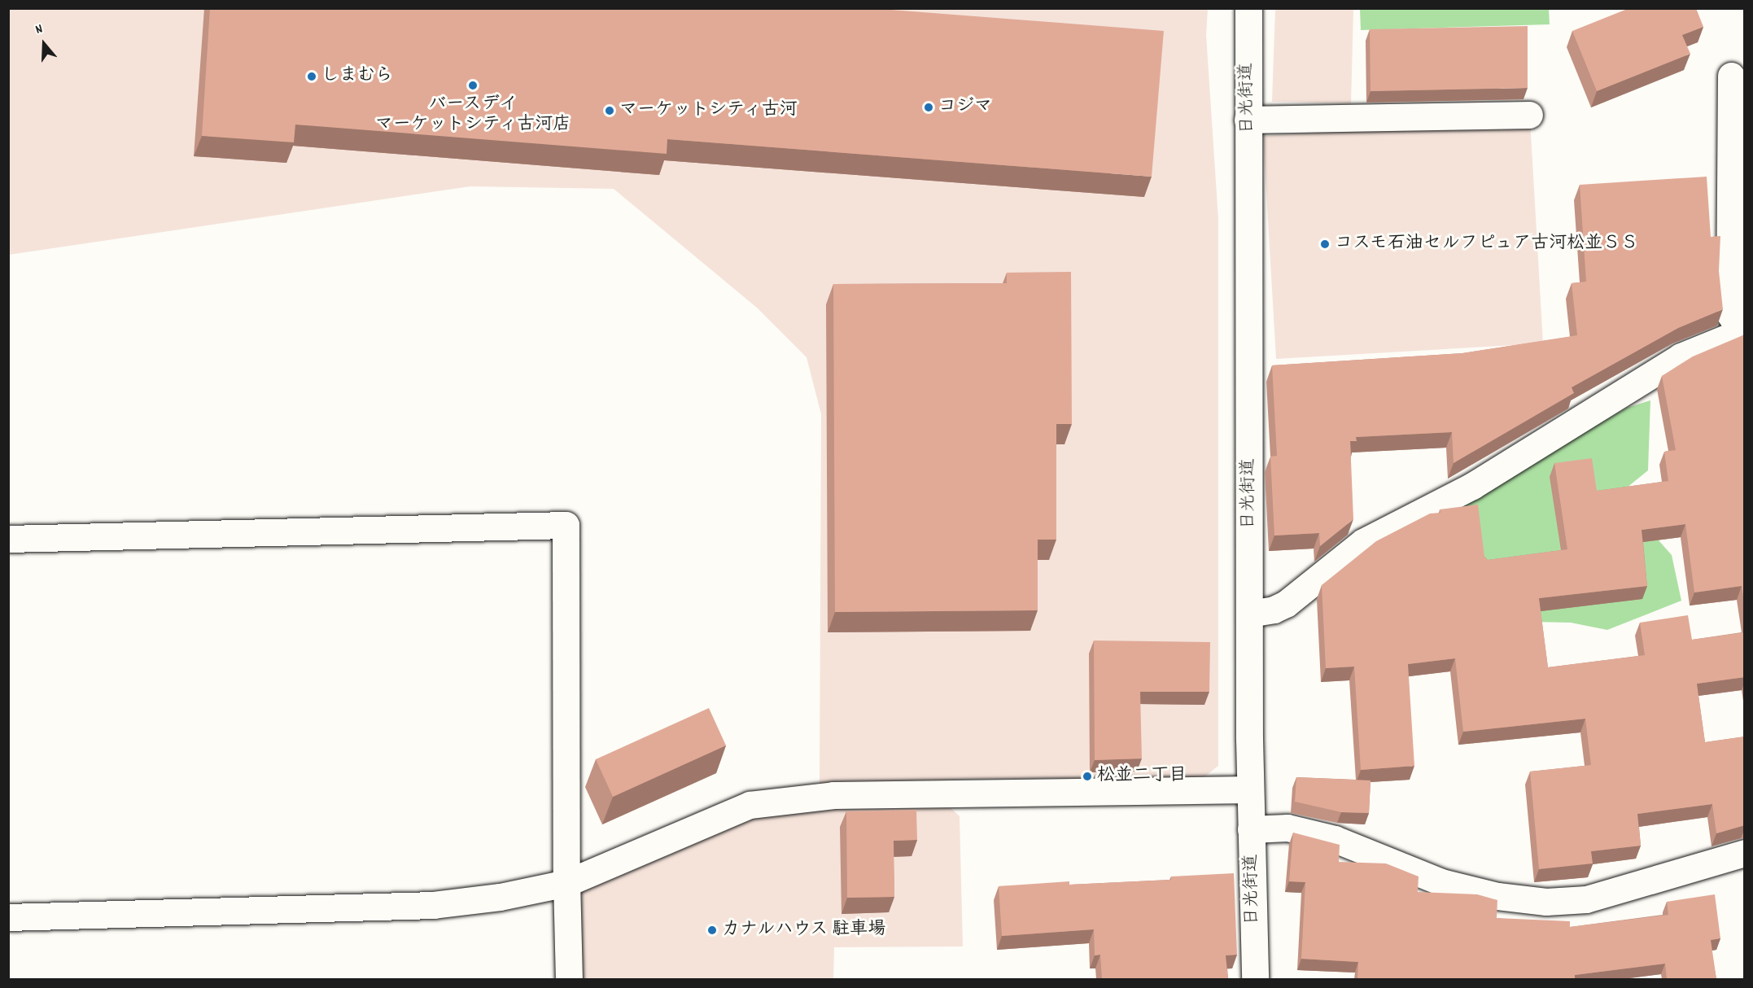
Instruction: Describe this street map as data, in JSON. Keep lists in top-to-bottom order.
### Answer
{
  "streets": {
    "street": ["日光街道"]
  },
  "places": [
    "しまむら",
    "バースデイ マーケットシティ古河店",
    "コジマ",
    "マーケットシティ古河",
    "コスモ石油セルフピュア古河松並ＳＳ",
    "松並二丁目",
    "カナルハウス 駐車場"
  ],
  "north": "top"
}
